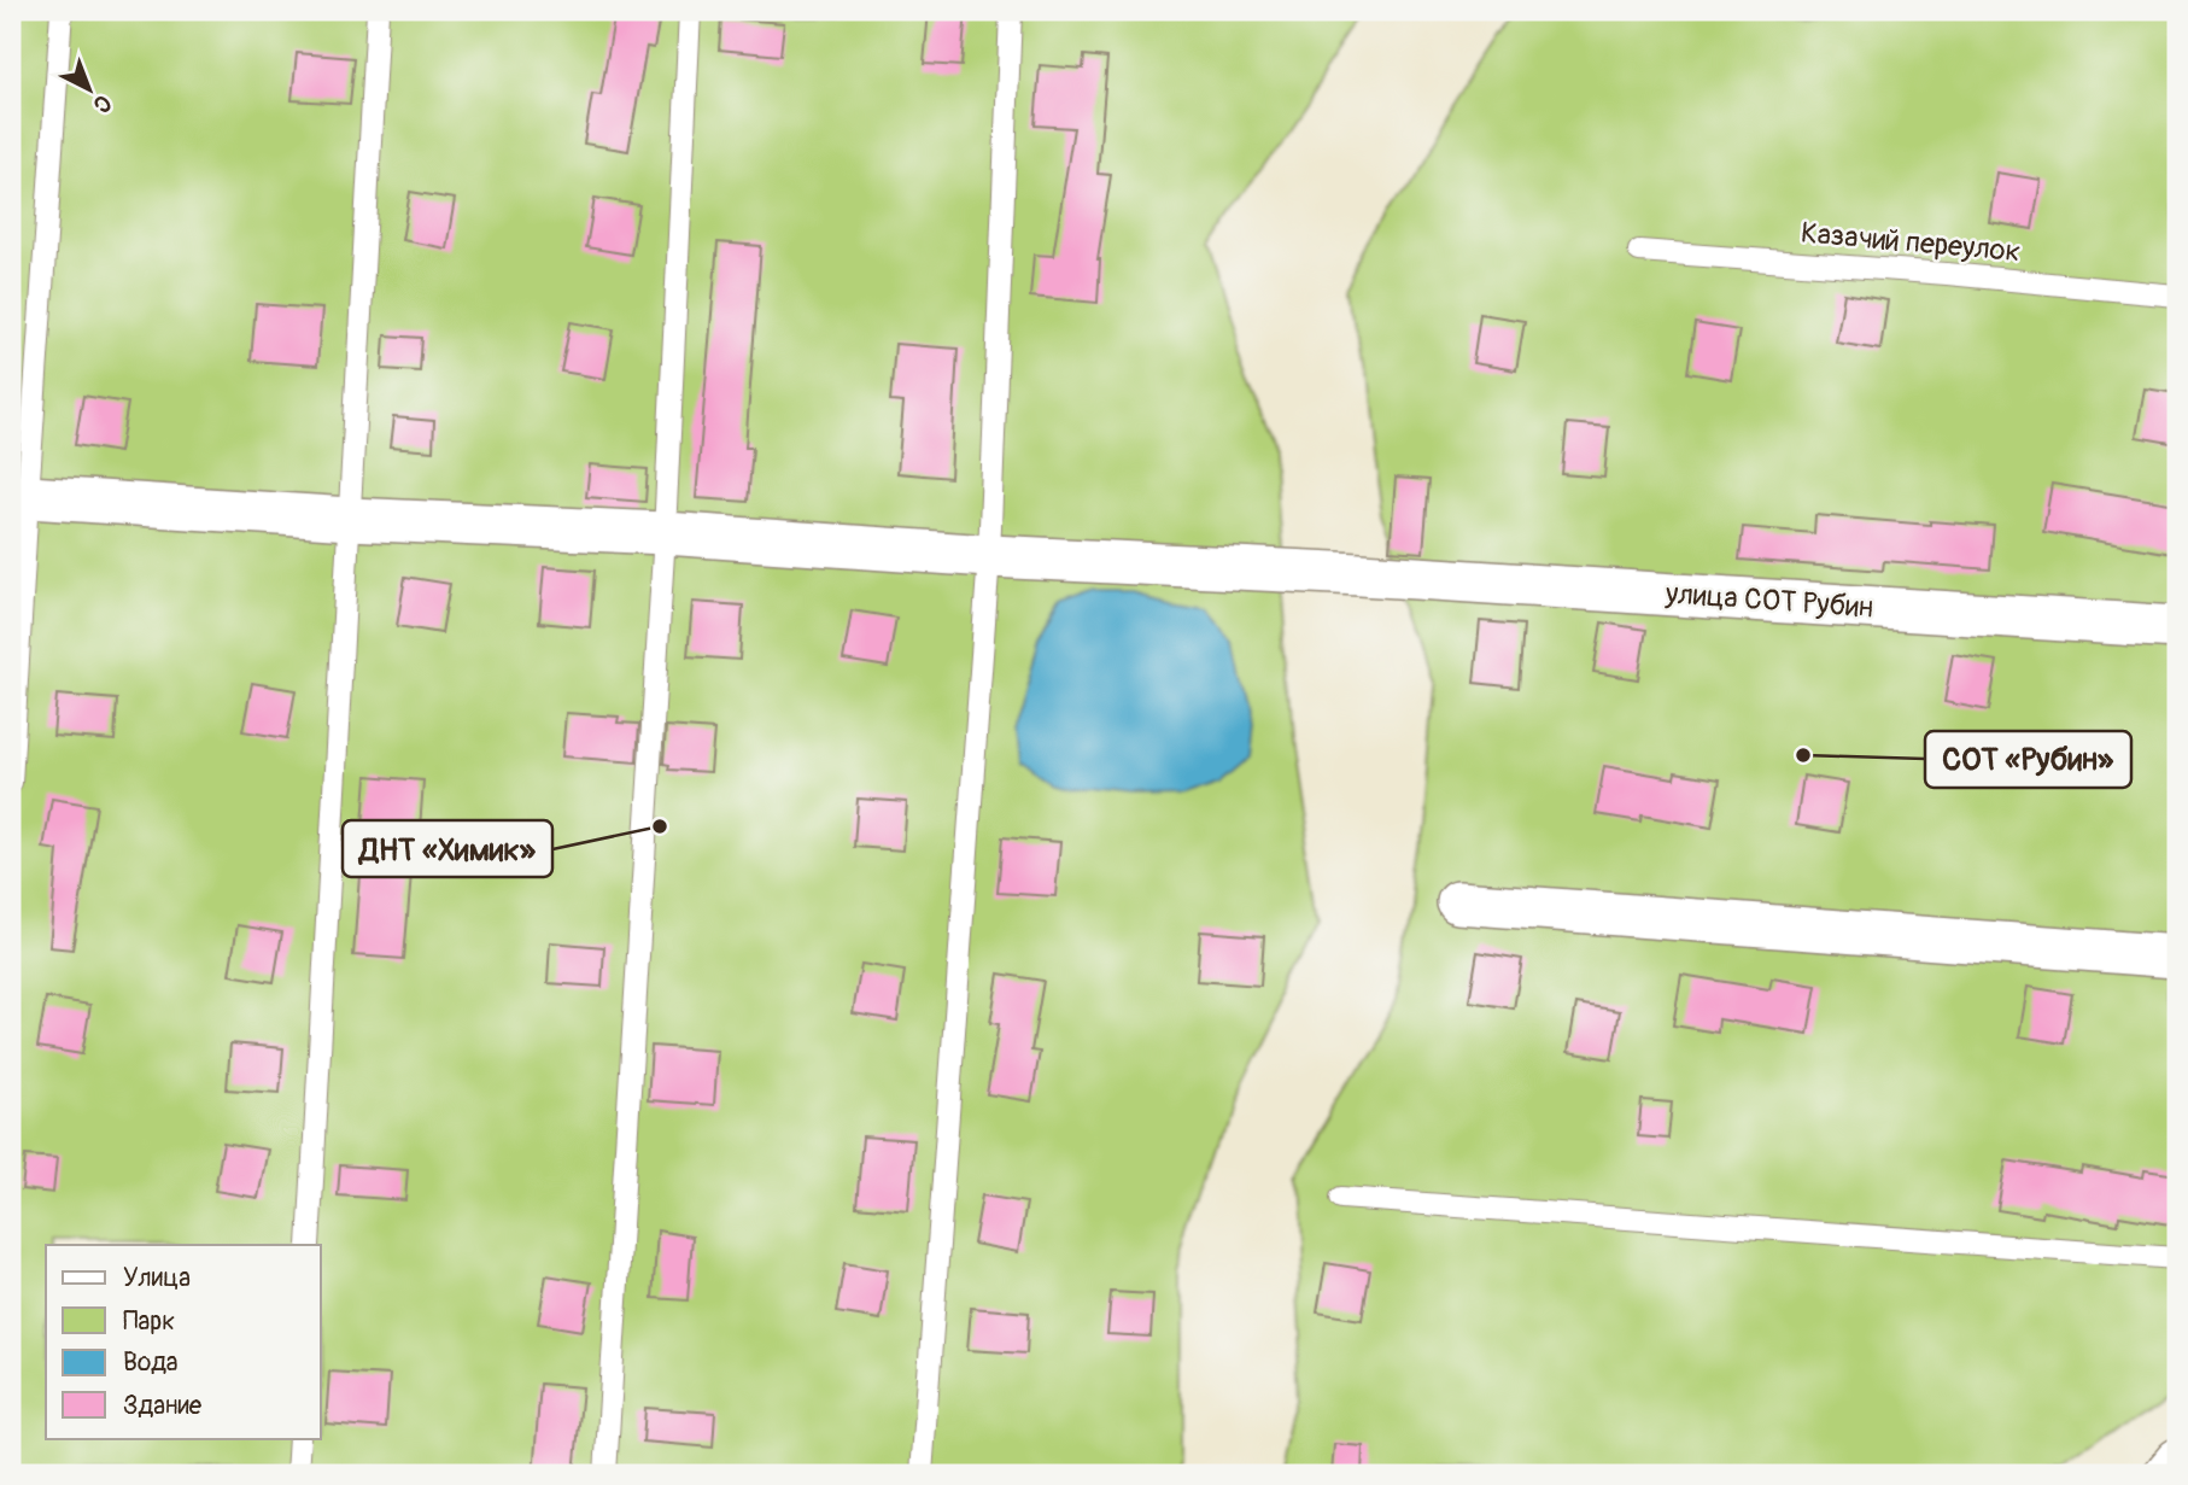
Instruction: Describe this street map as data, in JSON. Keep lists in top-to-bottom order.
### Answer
{
  "streets": {
    "street": ["улица СОТ Рубин"],
    "lane": ["Казачий переулок"]
  },
  "places": ["СОТ «Рубин»", "ДНТ «Химик»"],
  "legend": [
    "Улица",
    "Парк",
    "Вода",
    "Здание"
  ],
  "north": "bottom right"
}
